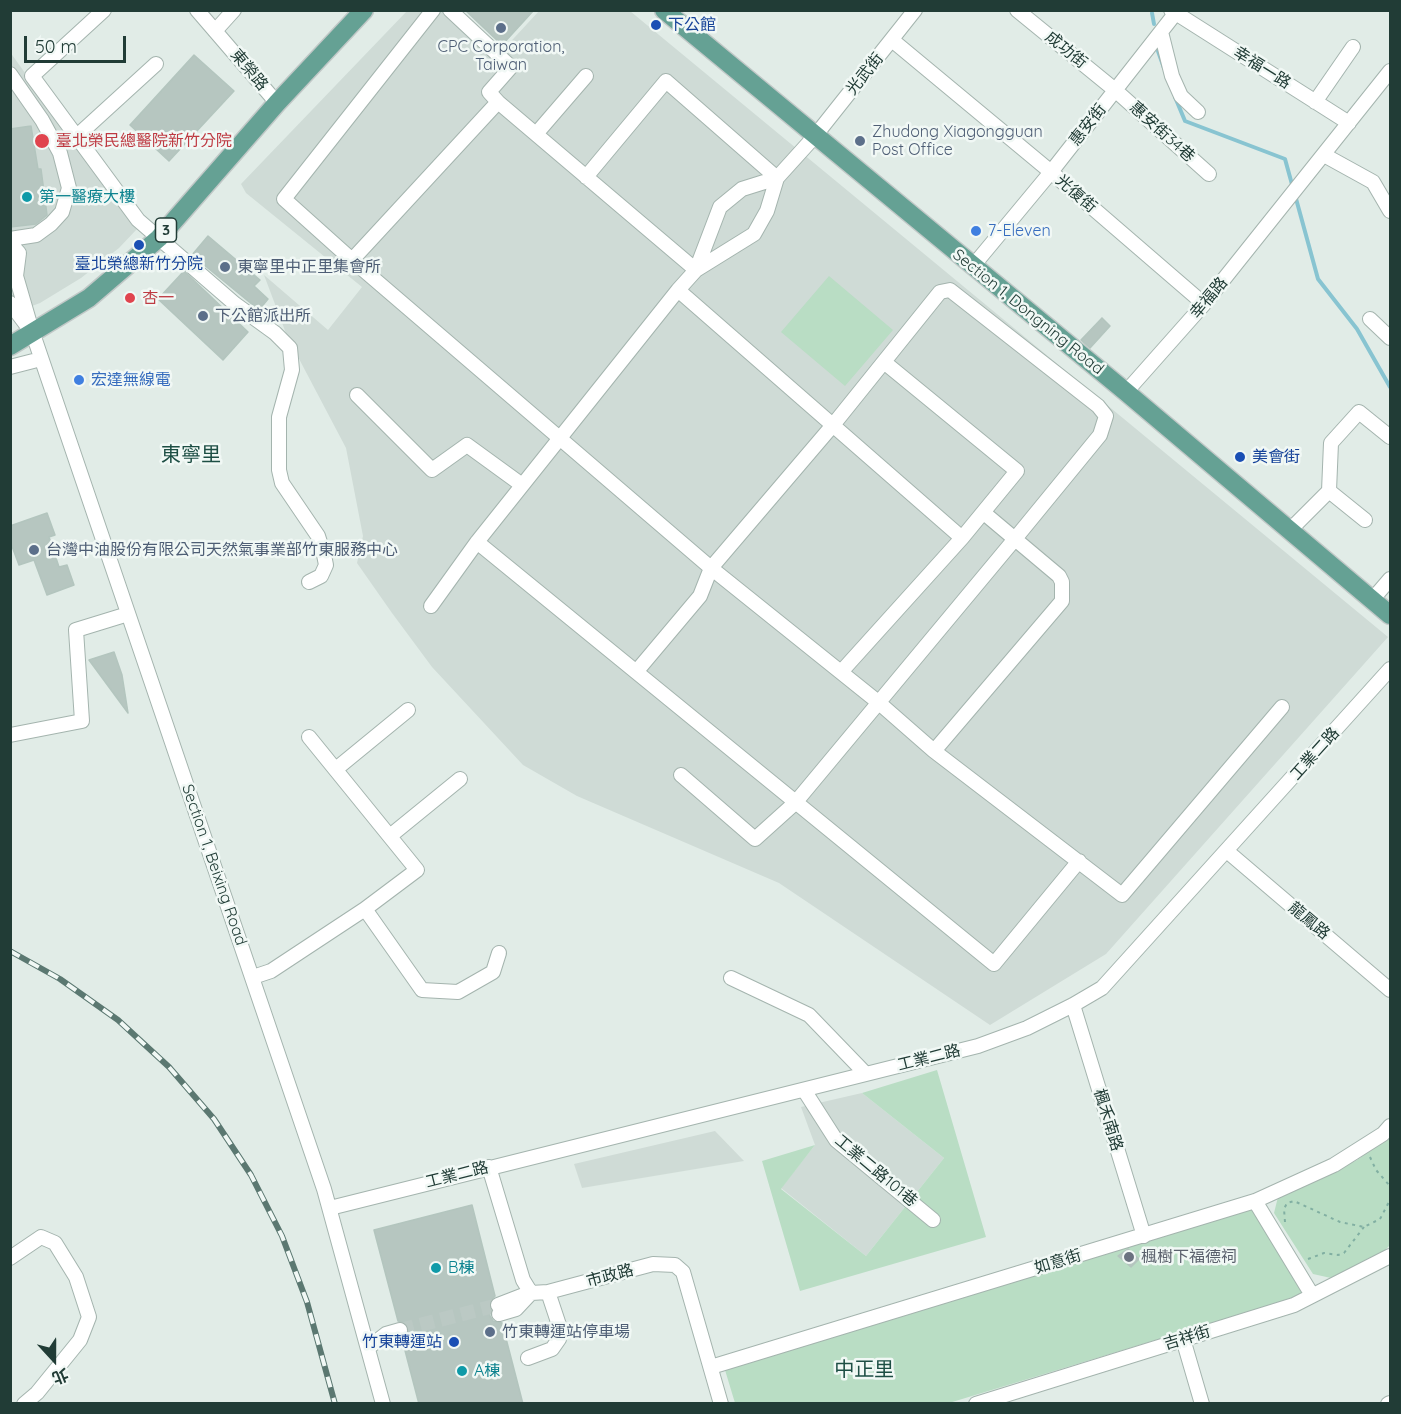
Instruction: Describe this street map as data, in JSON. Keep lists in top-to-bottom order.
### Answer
{
  "streets": {
    "main road": ["3", "Section 1, Dongning Road"],
    "street": [
      "成功街",
      "幸福一路",
      "東榮路",
      "光武街",
      "惠安街",
      "惠安街34巷",
      "光復街",
      "幸福路",
      "工業二路",
      "Section 1, Beixing Road",
      "龍鳳路",
      "楓禾南路",
      "工業二路101巷",
      "如意街",
      "市政路",
      "吉祥街"
    ]
  },
  "crossings": [
    ["成功街", "惠安街"],
    ["成功街", "惠安街34巷"],
    ["幸福一路", "惠安街"],
    ["東榮路", "3"],
    ["光武街", "光復街"],
    ["光武街", "Section 1, Dongning Road"],
    ["惠安街", "惠安街34巷"],
    ["惠安街", "光復街"],
    ["惠安街", "Section 1, Dongning Road"],
    ["光復街", "幸福路"],
    ["3", "Section 1, Beixing Road"],
    ["幸福路", "Section 1, Dongning Road"],
    ["工業二路", "Section 1, Beixing Road"],
    ["工業二路", "龍鳳路"],
    ["工業二路", "楓禾南路"],
    ["工業二路", "工業二路101巷"],
    ["楓禾南路", "如意街"],
    ["如意街", "市政路"]
  ],
  "districts": ["東寧里", "中正里"],
  "places": [
    "下公館",
    "CPC Corporation, Taiwan",
    "臺北榮民總醫院新竹分院",
    "Zhudong Xiagongguan Post Office",
    "第一醫療大樓",
    "7-Eleven",
    "臺北榮總新竹分院",
    "東寧里中正里集會所",
    "杏一",
    "下公館派出所",
    "宏達無線電",
    "美會街",
    "台灣中油股份有限公司天然氣事業部竹東服務中心",
    "楓樹下福德祠",
    "B棟",
    "竹東轉運站停車場",
    "竹東轉運站",
    "A棟"
  ],
  "scale_bar": "50 m",
  "north": "bottom"
}
